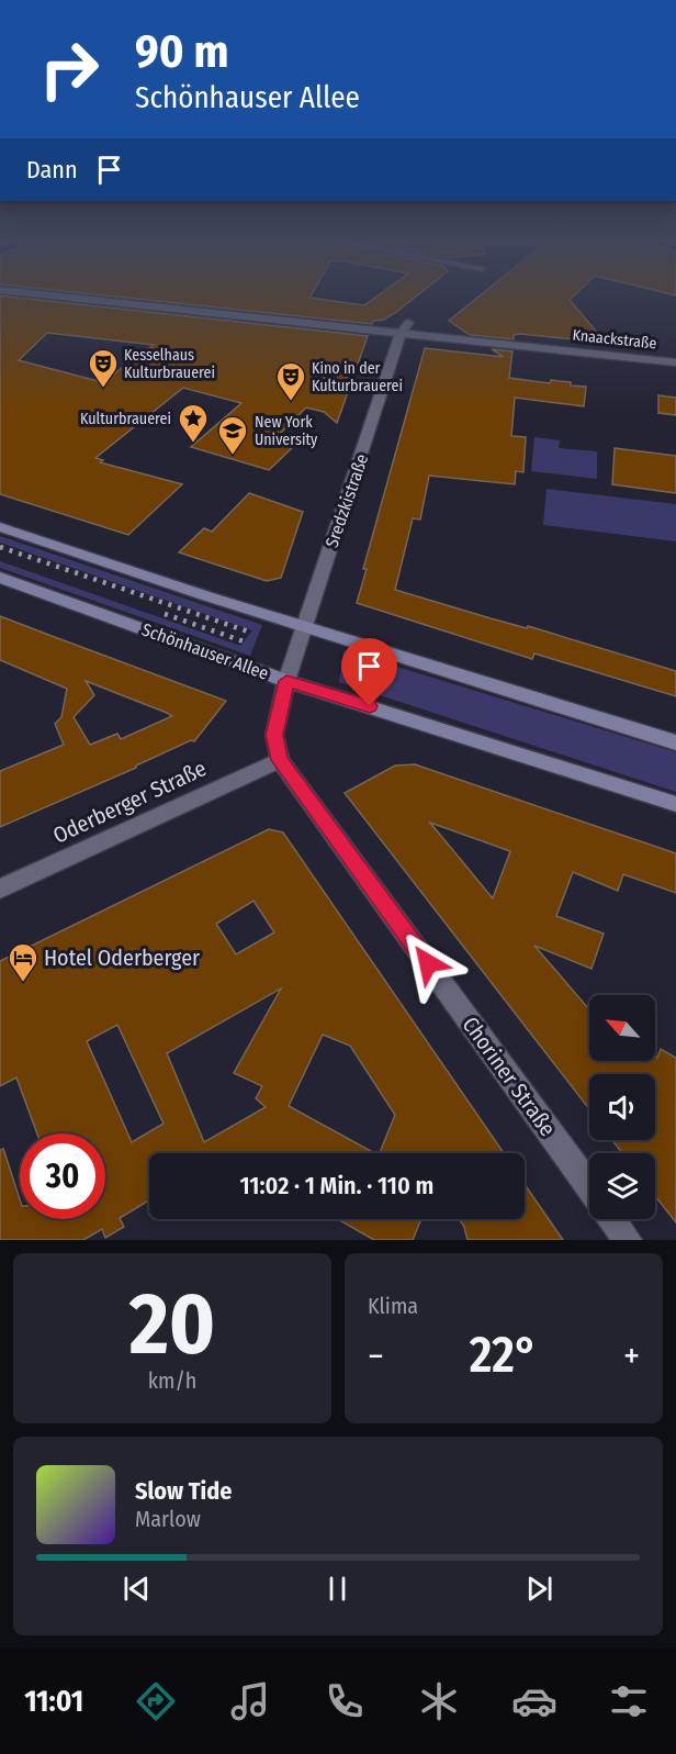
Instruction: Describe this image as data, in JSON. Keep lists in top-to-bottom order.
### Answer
{
  "streets": {
    "main road": ["Schönhauser Allee"],
    "street": [
      "Knaackstraße",
      "Sredzkistraße",
      "Oderberger Straße",
      "Choriner Straße"
    ]
  },
  "crossings": [
    ["Knaackstraße", "Sredzkistraße"],
    ["Sredzkistraße", "Schönhauser Allee"],
    ["Sredzkistraße", "Choriner Straße"],
    ["Schönhauser Allee", "Choriner Straße"],
    ["Oderberger Straße", "Choriner Straße"]
  ],
  "places": {
    "theatre": ["Kesselhaus Kulturbrauerei", "Kino in der Kulturbrauerei"],
    "place": ["Kulturbrauerei"],
    "school or university": ["New York University"],
    "hotel": ["Hotel Oderberger"]
  },
  "north": "top left",
  "page": {
    "turn": ["90 m", "Schönhauser Allee"],
    "then": "Dann",
    "limit": "30",
    "trip": "11:02 · 1 Min. · 110 m",
    "tile": [
      ["20", "km/h"],
      "Klima"
    ],
    "heat": ["−", "22°", "+"],
    "song": ["Slow Tide", "Marlow"],
    "tabs": "11:01"
  }
}
